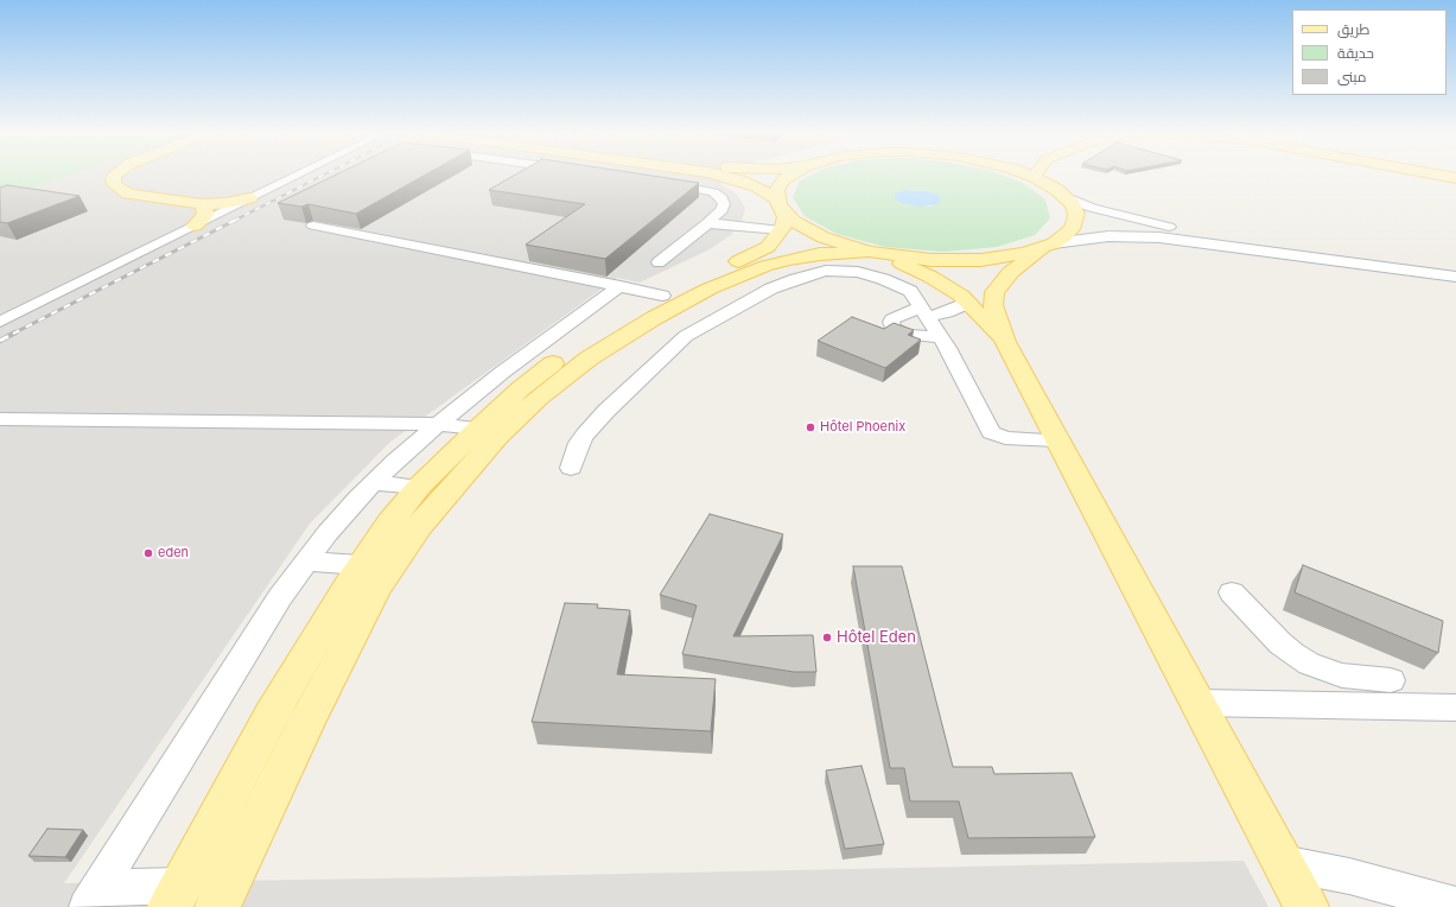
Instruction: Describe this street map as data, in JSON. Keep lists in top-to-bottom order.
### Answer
{
  "places": ["Hôtel Phoenix", "eden", "Hôtel Eden"],
  "legend": ["طريق", "حديقة", "مبنى"]
}
